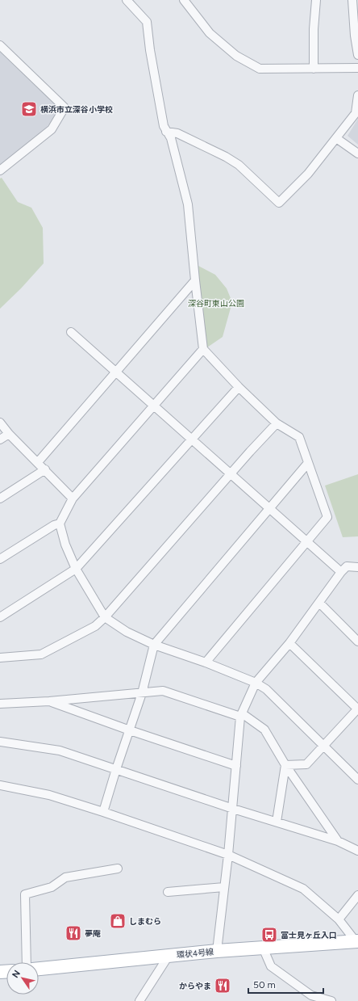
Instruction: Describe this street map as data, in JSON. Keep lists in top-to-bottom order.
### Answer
{
  "streets": {
    "main road": ["環状4号線"]
  },
  "parks": ["深谷町東山公園"],
  "places": {
    "school or university": ["横浜市立深谷小学校"],
    "shop": ["しまむら"],
    "restaurant": ["夢庵", "からやま"],
    "bus stop": ["富士見ヶ丘入口"]
  },
  "scale_bar": "50 m",
  "north": "top left"
}
